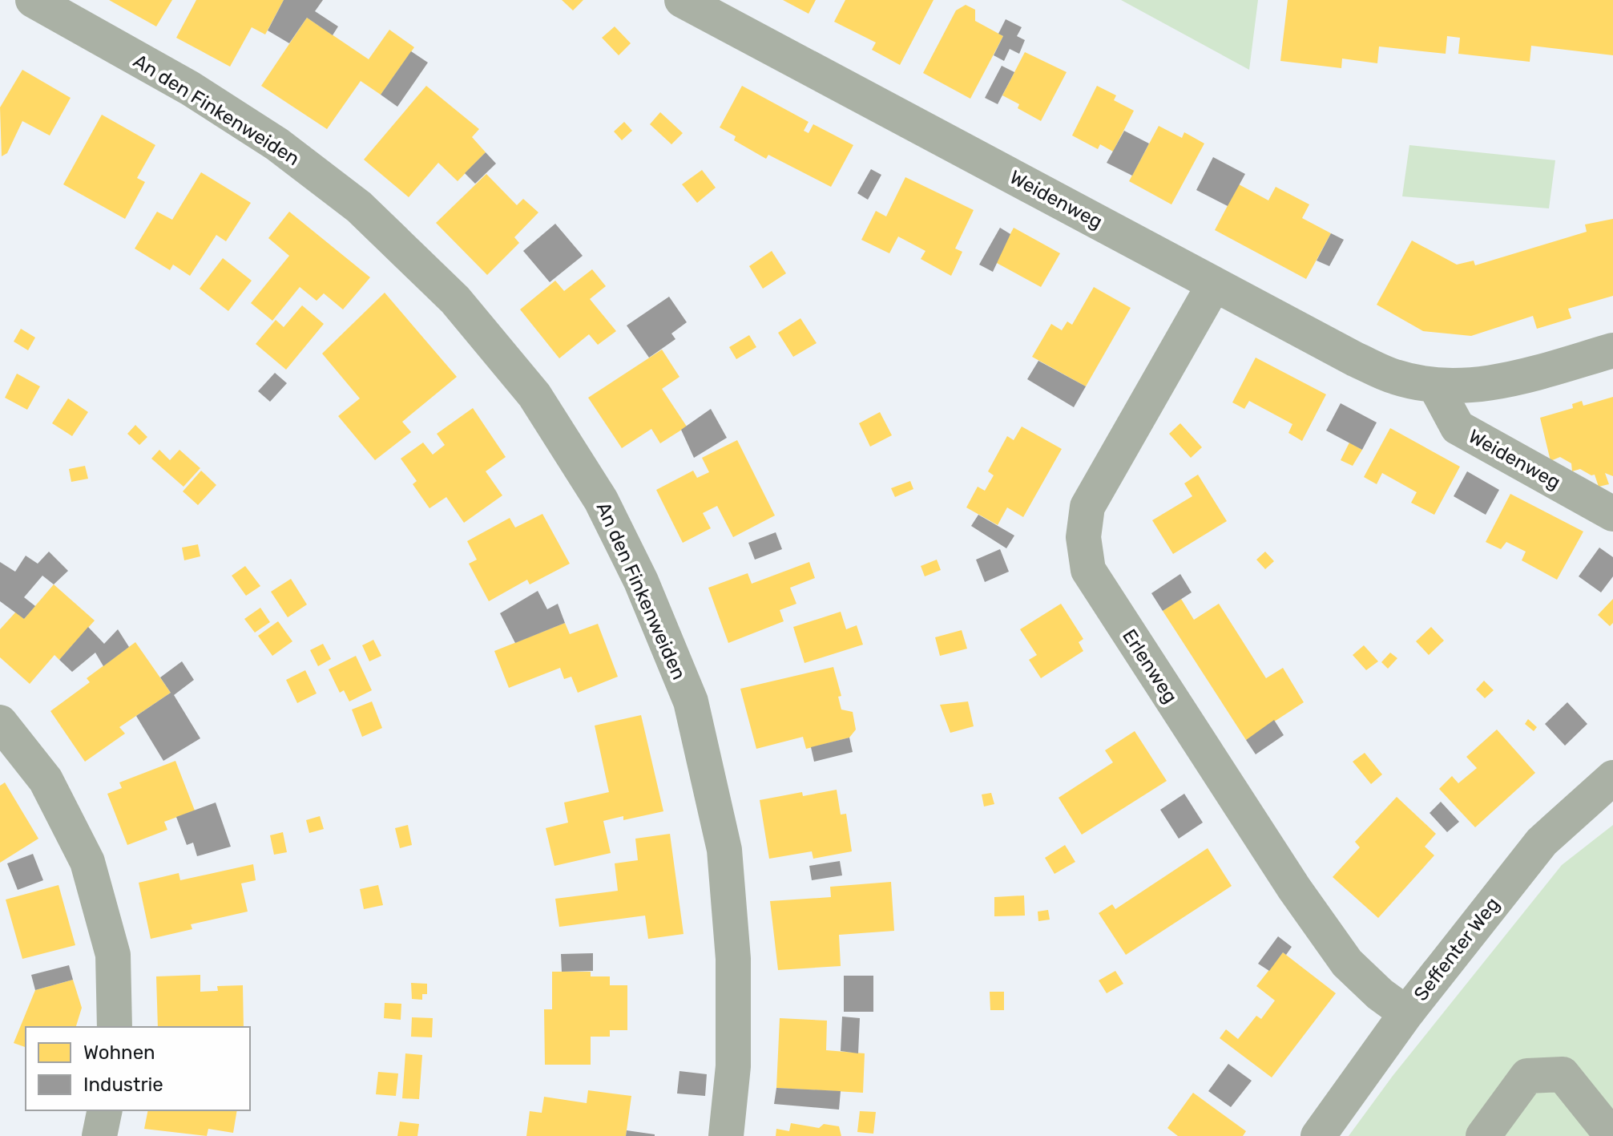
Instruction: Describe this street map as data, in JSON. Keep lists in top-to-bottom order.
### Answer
{
  "streets": {
    "street": [
      "An den Finkenweiden",
      "Weidenweg",
      "Erlenweg",
      "Seffenter Weg"
    ]
  },
  "crossings": [
    ["Weidenweg", "Erlenweg"],
    ["Erlenweg", "Seffenter Weg"]
  ],
  "legend": ["Wohnen", "Industrie"]
}
